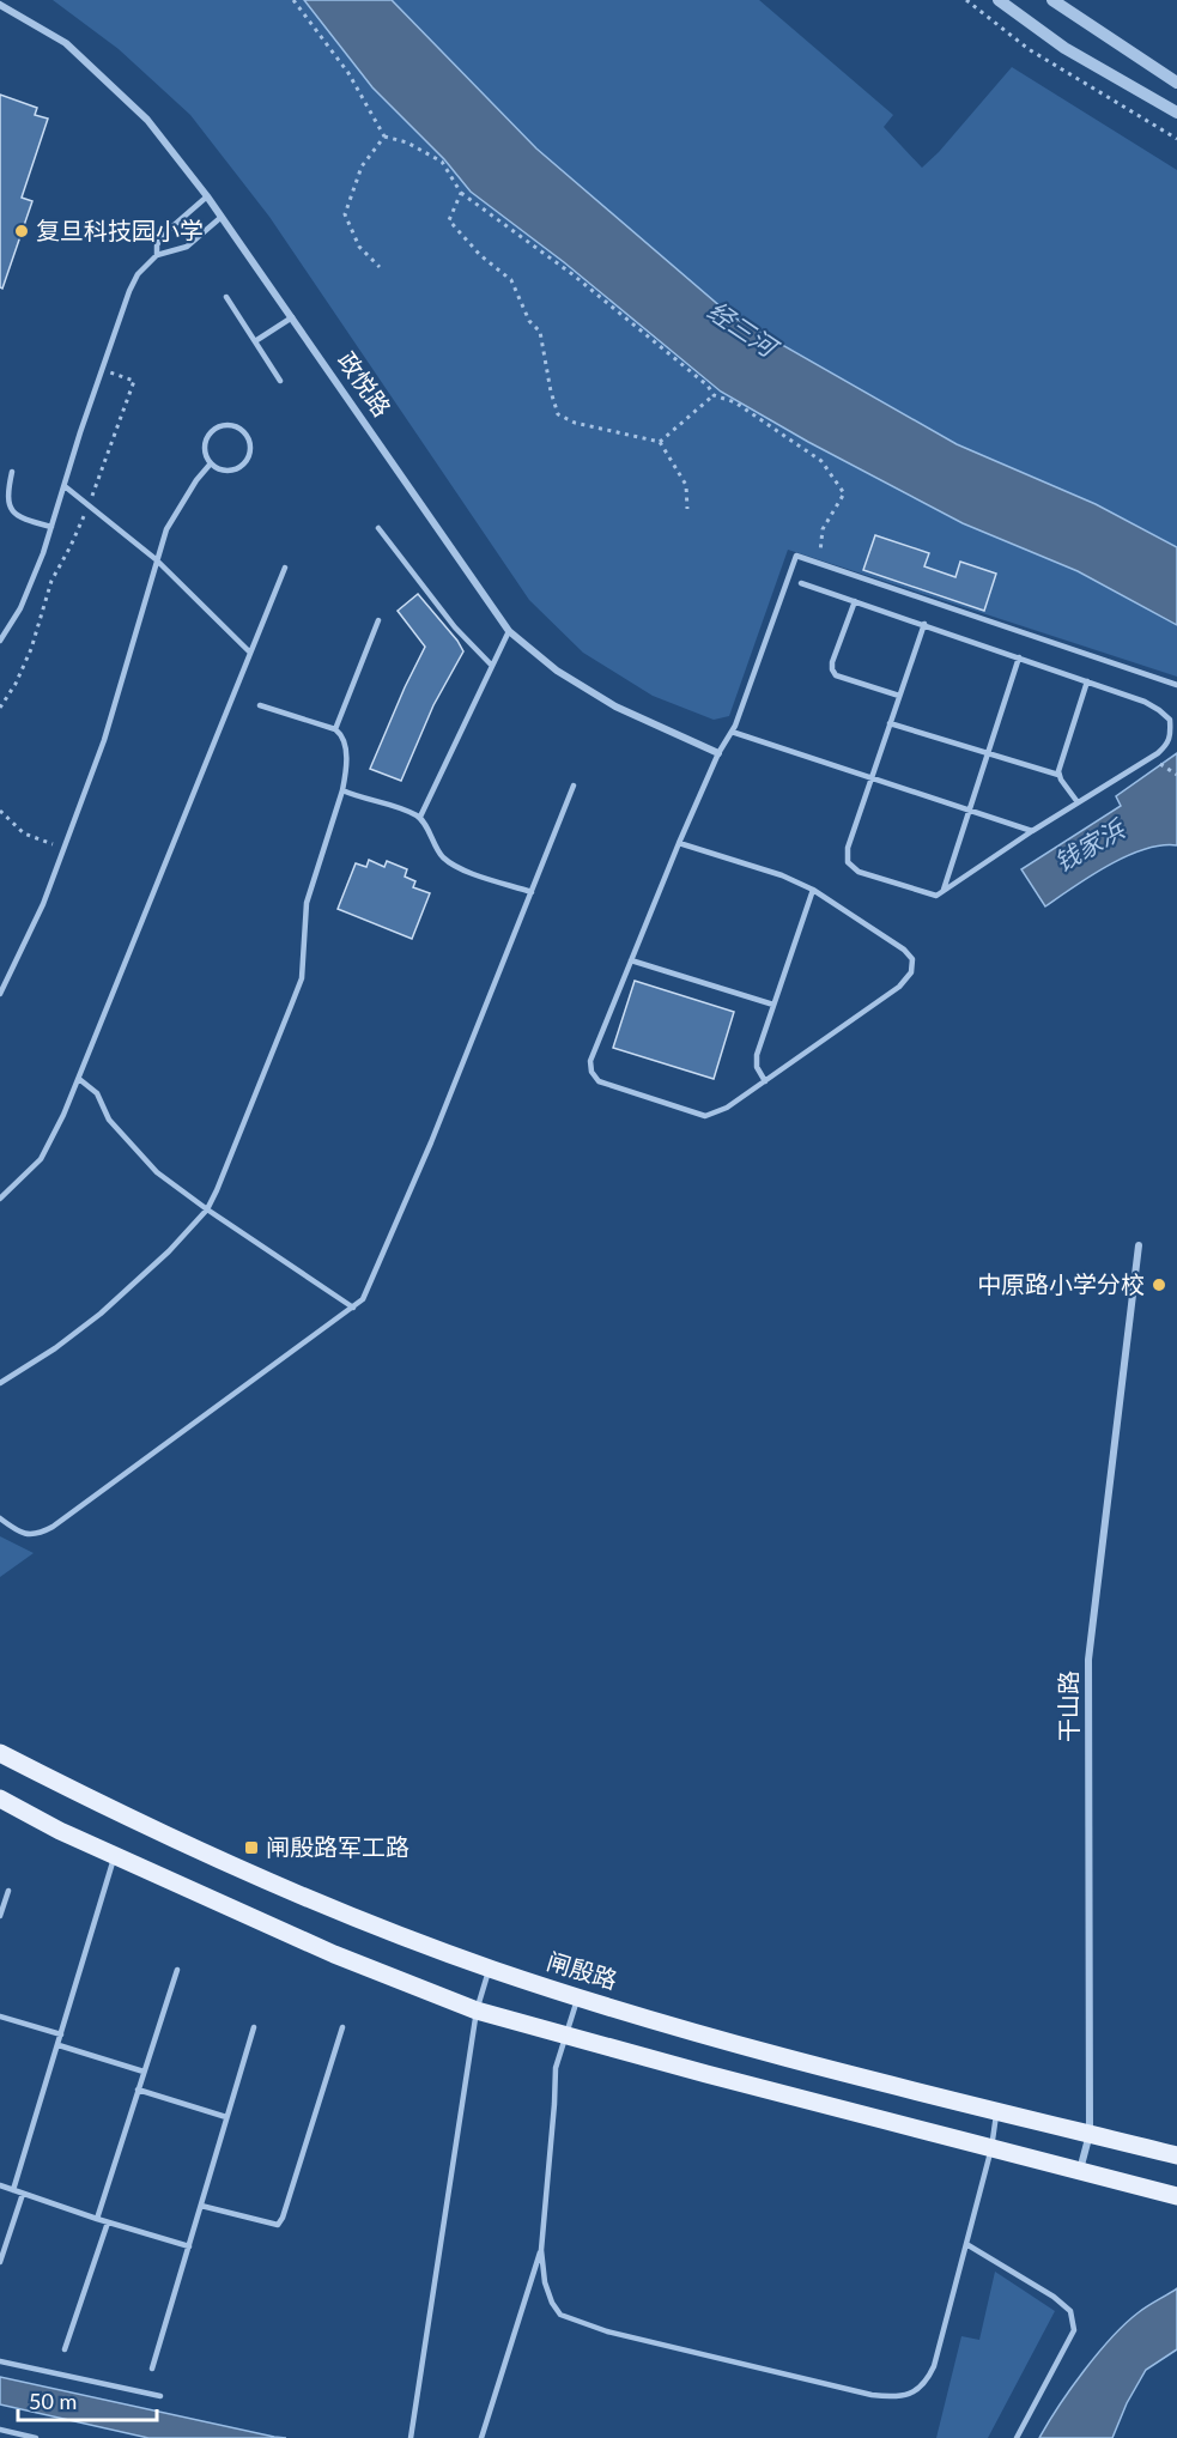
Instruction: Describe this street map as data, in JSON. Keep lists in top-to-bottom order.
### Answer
{
  "streets": {
    "main road": ["闸殷路"],
    "street": ["政悦路", "干山路"]
  },
  "crossings": [
    ["干山路", "闸殷路"]
  ],
  "water": ["经三河", "钱家浜"],
  "places": {
    "other": ["复旦科技园小学", "中原路小学分校"],
    "transit": ["闸殷路军工路"]
  },
  "scale_bar": "50 m"
}
